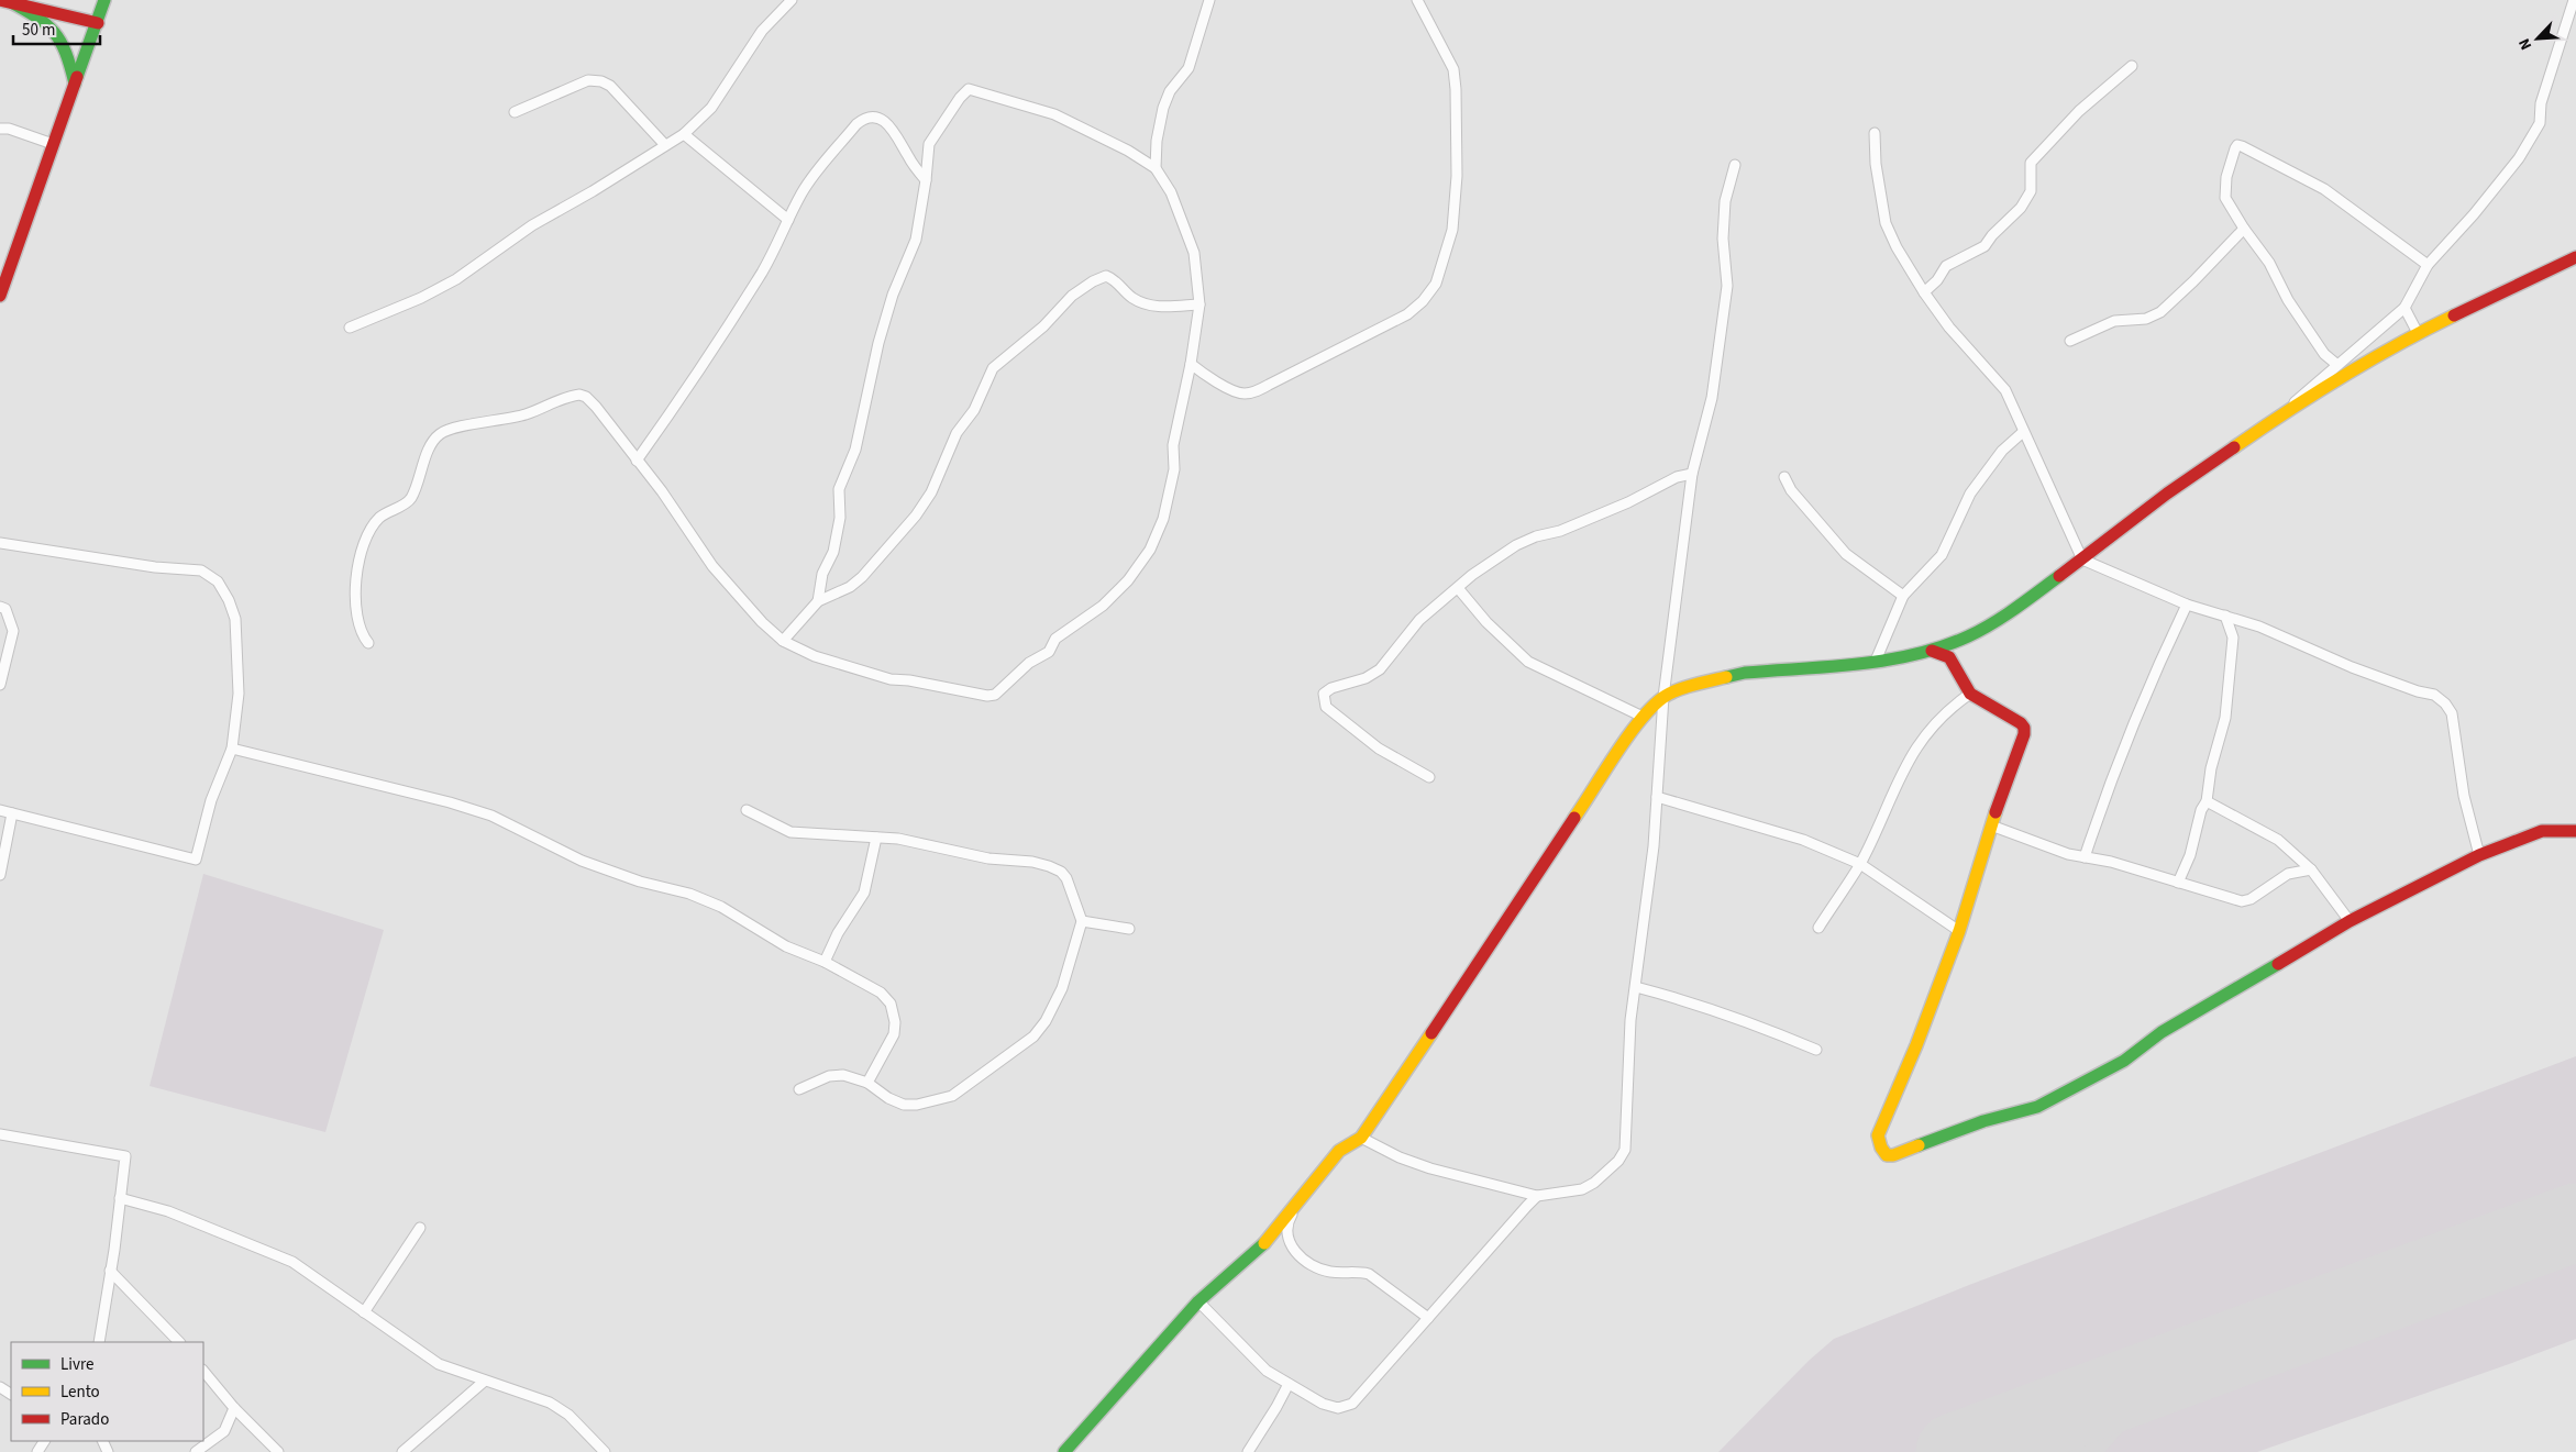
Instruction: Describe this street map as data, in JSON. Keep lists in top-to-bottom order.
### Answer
{
  "legend": ["Livre", "Lento", "Parado"],
  "scale_bar": "50 m",
  "north": "bottom left"
}
